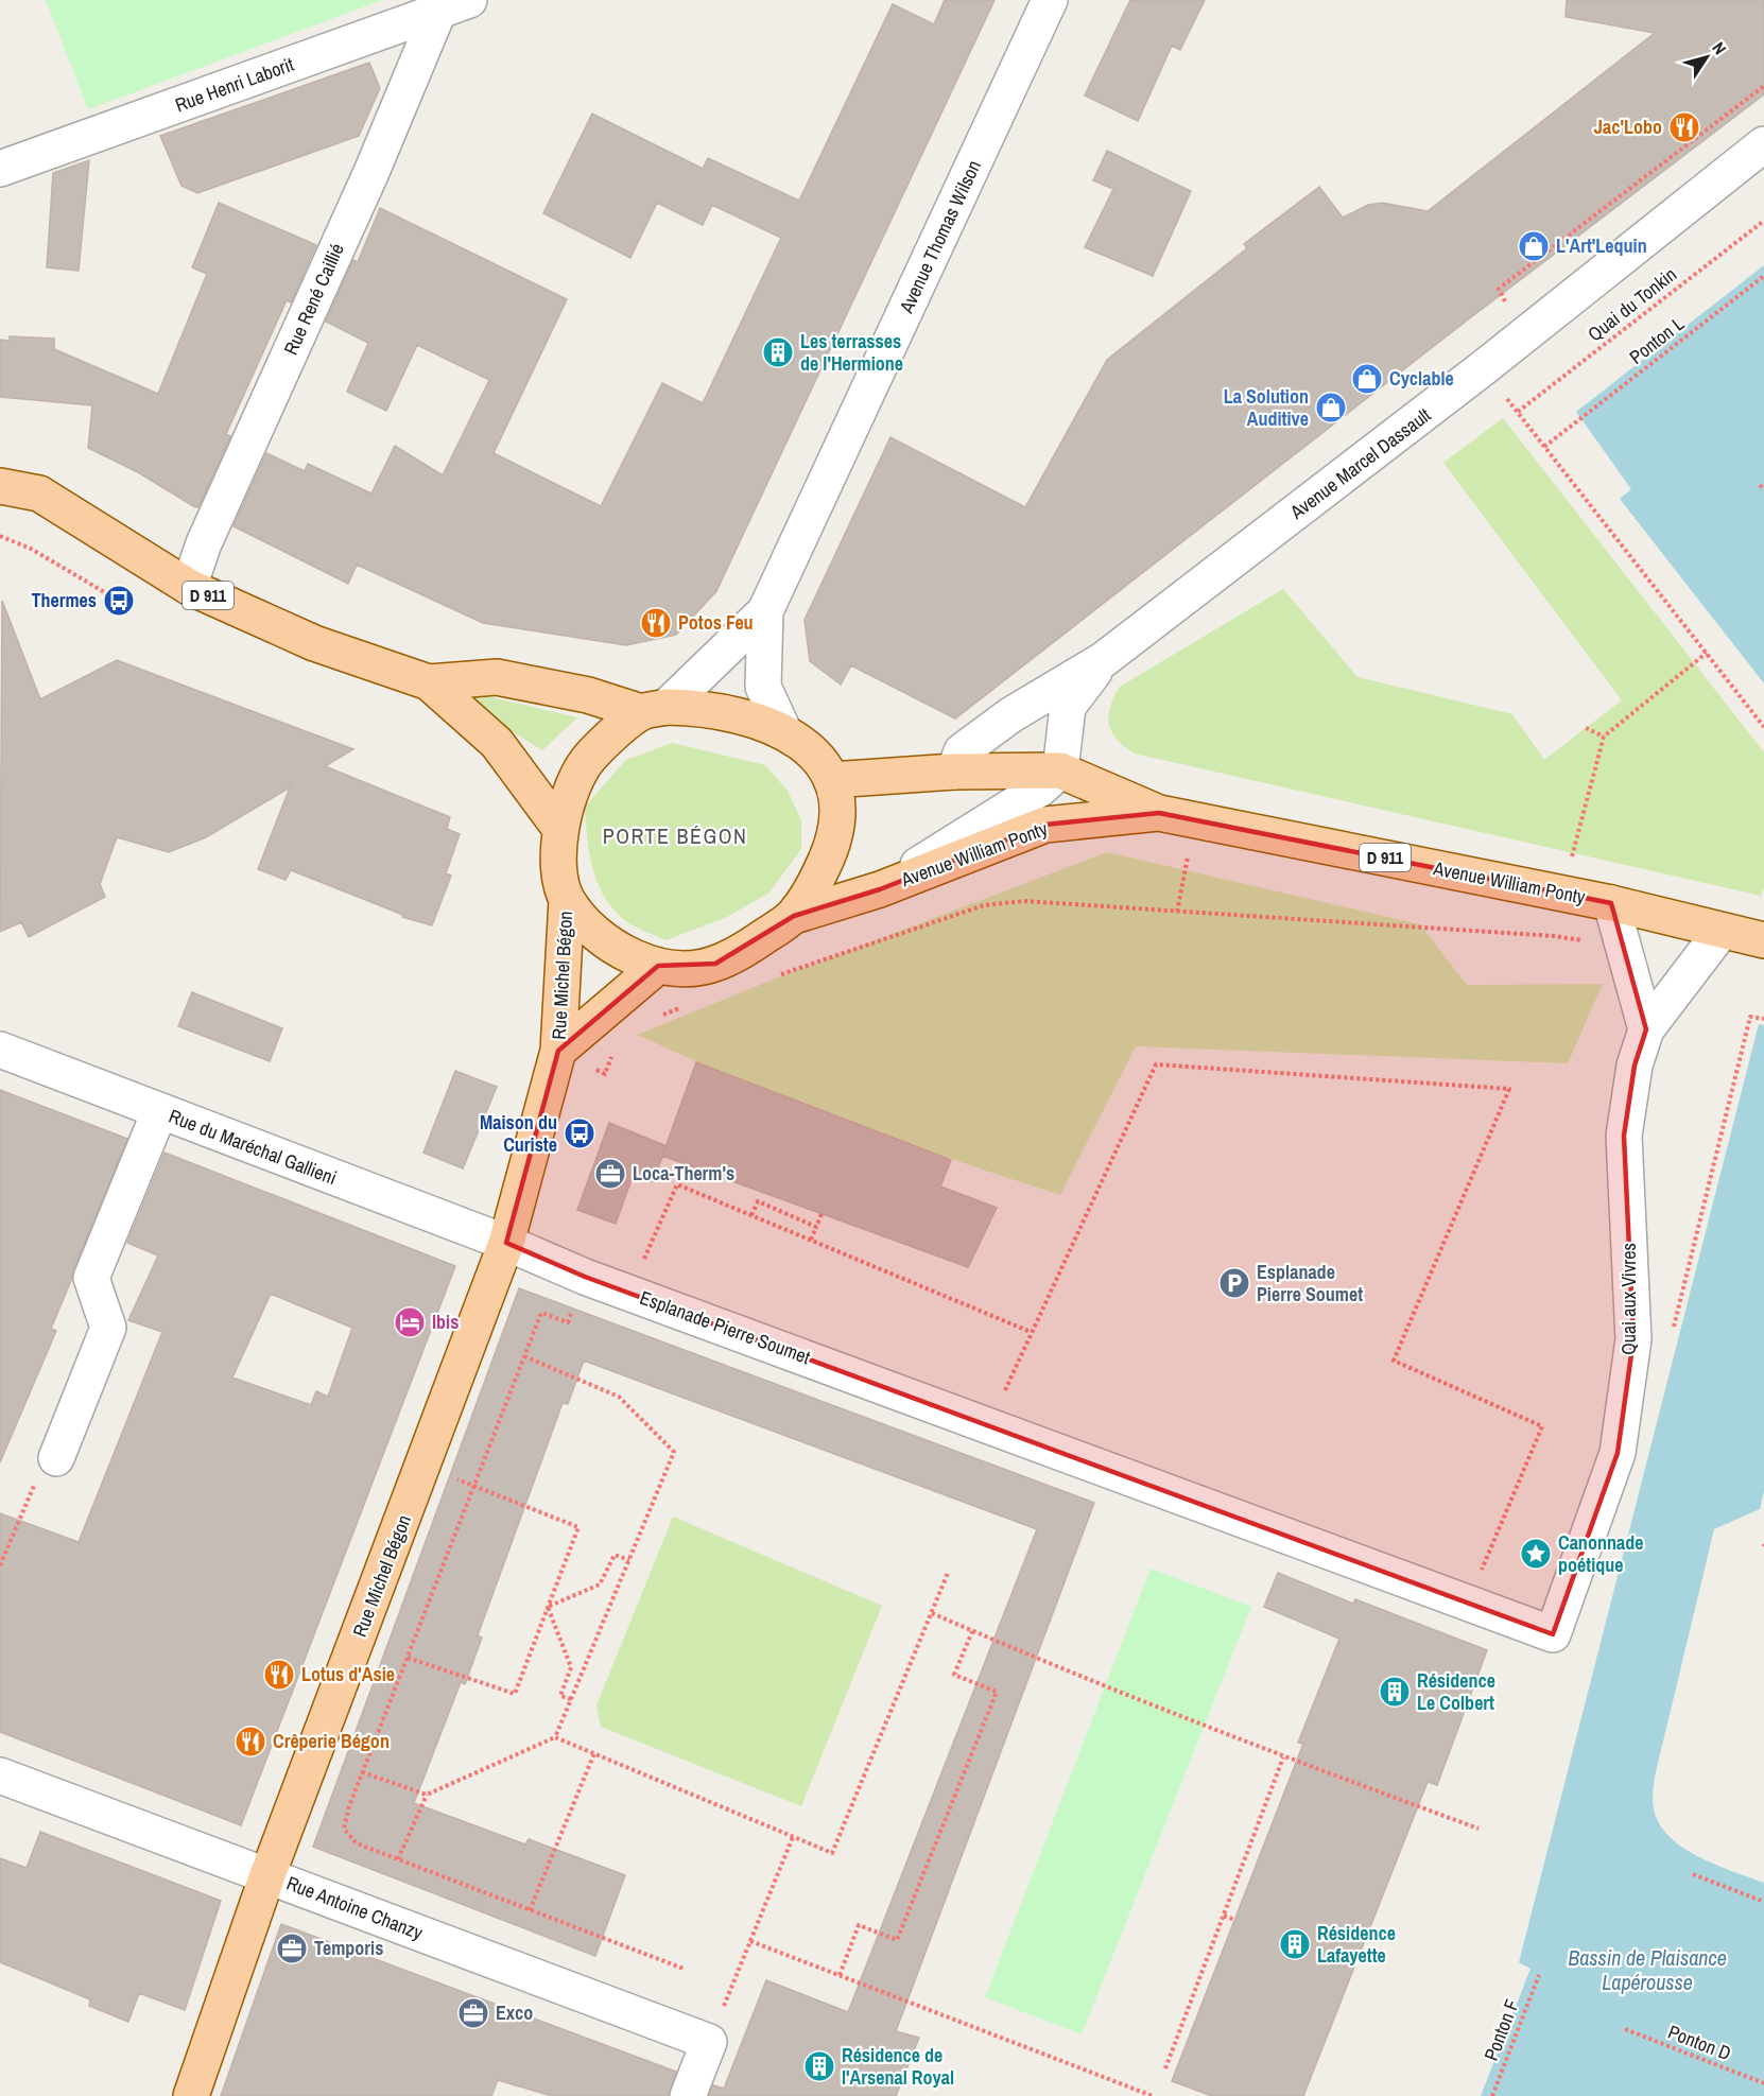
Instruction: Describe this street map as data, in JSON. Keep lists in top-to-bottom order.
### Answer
{
  "streets": {
    "main road": ["D 911", "Avenue William Ponty", "Rue Michel Bégon"],
    "street": [
      "Rue Henri Laborit",
      "Avenue Thomas Wilson",
      "Rue René Caillié",
      "Avenue Marcel Dassault",
      "Rue du Maréchal Gallieni",
      "Quai aux Vivres",
      "Esplanade Pierre Soumet",
      "Rue Antoine Chanzy"
    ],
    "path": [
      "Quai du Tonkin",
      "Ponton L",
      "Ponton F",
      "Ponton D"
    ]
  },
  "crossings": [
    ["Rue Henri Laborit", "Rue René Caillié"],
    ["Avenue Thomas Wilson", "D 911"],
    ["Avenue Thomas Wilson", "Rue Michel Bégon"],
    ["Rue René Caillié", "D 911"],
    ["Quai du Tonkin", "Ponton L"],
    ["Avenue Marcel Dassault", "D 911"],
    ["Avenue Marcel Dassault", "Avenue William Ponty"],
    ["D 911", "Avenue William Ponty"],
    ["D 911", "Rue Michel Bégon"],
    ["Avenue William Ponty", "Quai aux Vivres"],
    ["Rue Michel Bégon", "Rue du Maréchal Gallieni"],
    ["Rue Michel Bégon", "Esplanade Pierre Soumet"],
    ["Rue Michel Bégon", "Rue Antoine Chanzy"],
    ["Rue du Maréchal Gallieni", "Esplanade Pierre Soumet"],
    ["Quai aux Vivres", "Esplanade Pierre Soumet"]
  ],
  "districts": ["PORTE BÉGON"],
  "water": ["Bassin de Plaisance Lapérousse"],
  "places": {
    "restaurant": [
      "Jac'Lobo",
      "Potos Feu",
      "Lotus d'Asie",
      "Crêperie Bégon"
    ],
    "shop": ["L'Art'Lequin", "Cyclable", "La Solution Auditive"],
    "building": [
      "Les terrasses de l'Hermione",
      "Résidence Le Colbert",
      "Résidence Lafayette",
      "Résidence de l'Arsenal Royal"
    ],
    "bus stop": ["Thermes", "Maison du Curiste"],
    "office": ["Loca-Therm's", "Temporis", "Exco"],
    "parking": ["Esplanade Pierre Soumet"],
    "hotel": ["Ibis"],
    "place": ["Canonnade poétique"]
  },
  "north": "top right"
}
